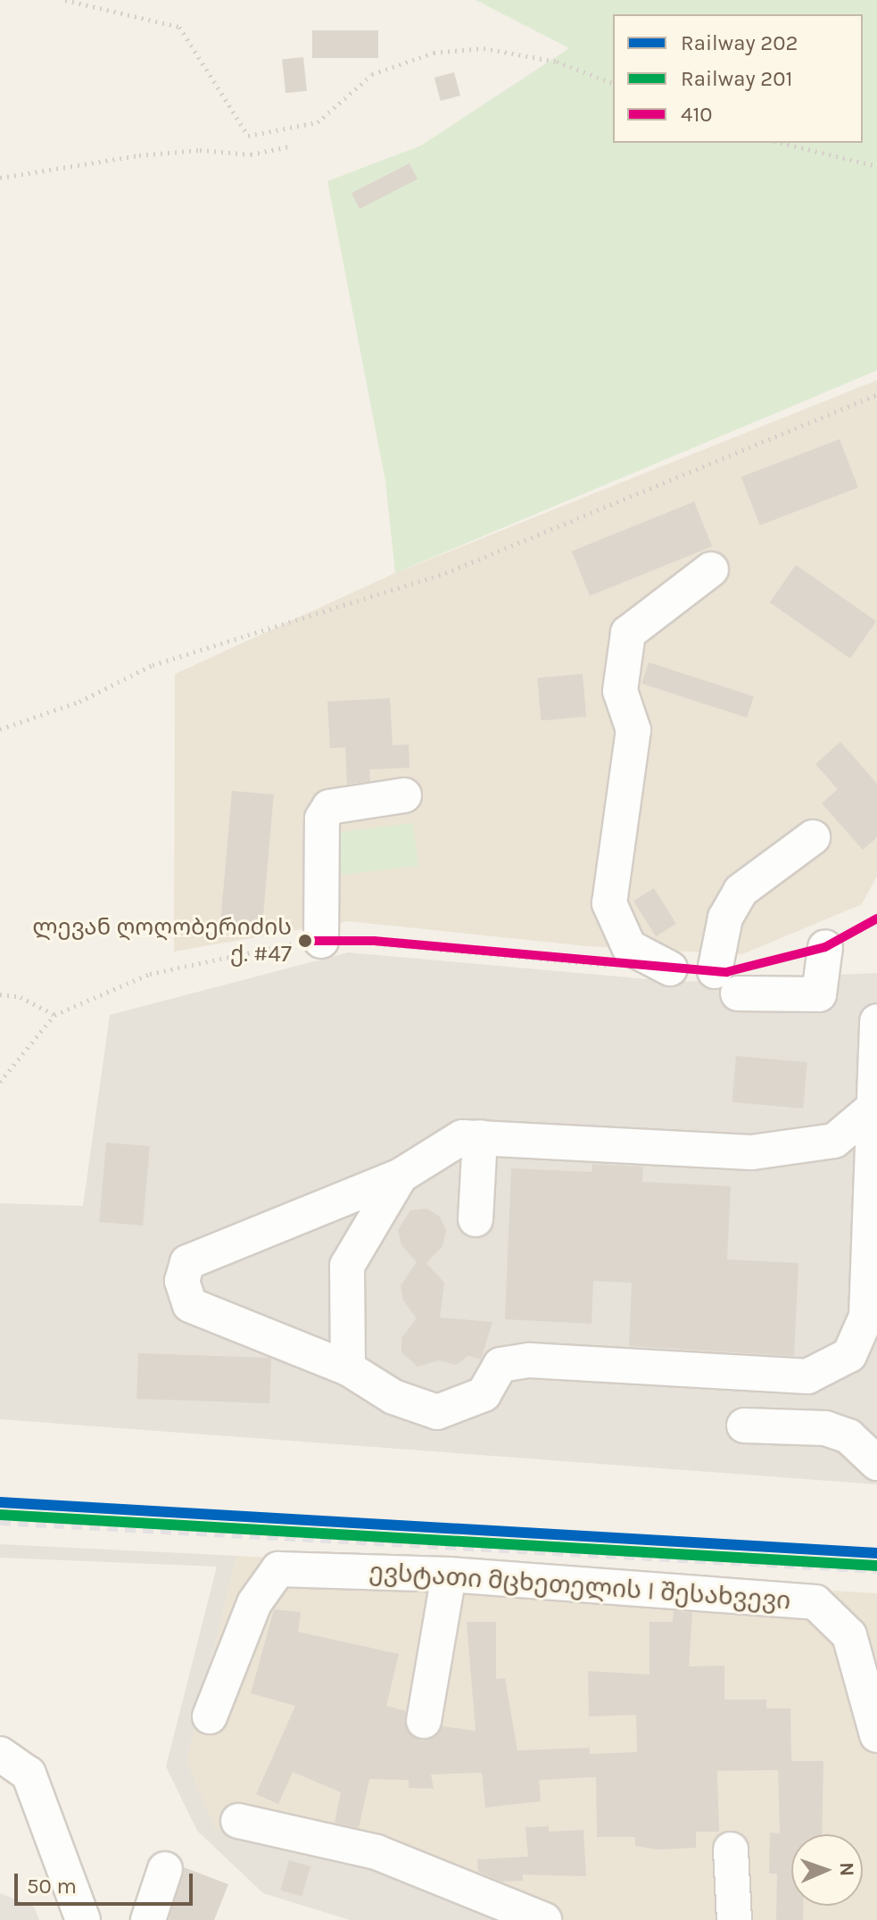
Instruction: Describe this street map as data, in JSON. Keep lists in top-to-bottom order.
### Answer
{
  "streets": {
    "street": ["ევსტათი მცხეთელის I შესახვევი"]
  },
  "places": ["ლევან ღოღობერიძის ქ. #47"],
  "lines": ["transit line 410", "rail line 202", "rail line 201"],
  "legend": ["Railway 202", "Railway 201", "410"],
  "scale_bar": "50 m",
  "north": "right"
}
